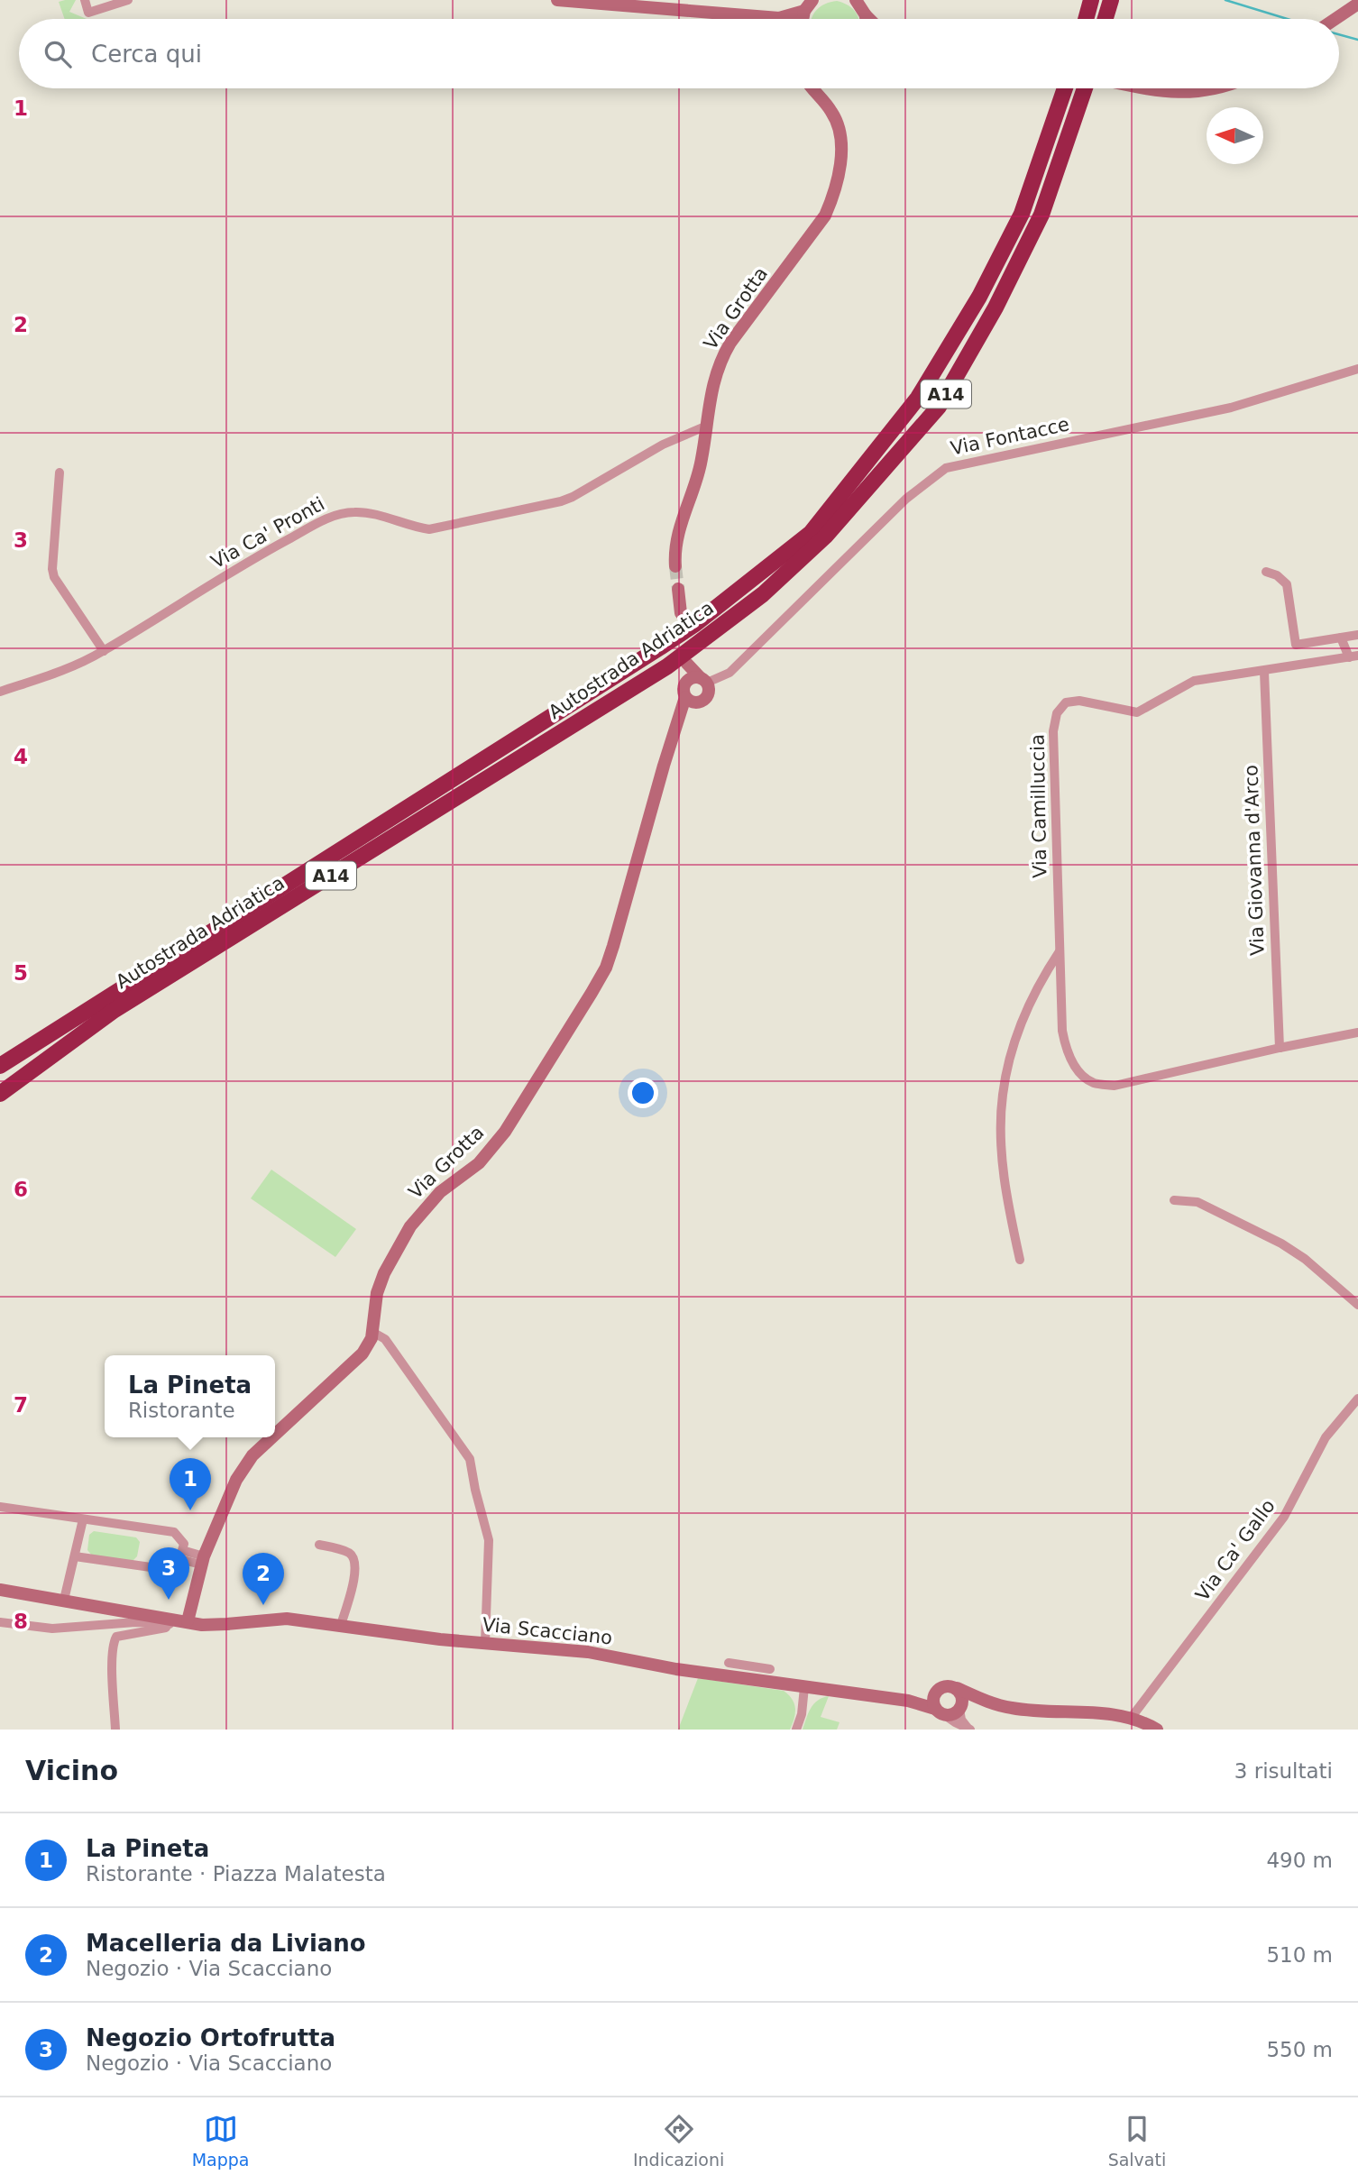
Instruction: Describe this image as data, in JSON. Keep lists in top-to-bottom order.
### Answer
{
  "streets": {
    "highway": ["A14", "Autostrada Adriatica"],
    "street": [
      "Via Grotta",
      "Via Fontacce",
      "Via Ca' Pronti",
      "Via Camilluccia",
      "Via Giovanna d'Arco",
      "Via Ca' Gallo",
      "Via Scacciano"
    ]
  },
  "crossings": [
    ["Via Grotta", "Via Fontacce"],
    ["Via Grotta", "Via Ca' Pronti"],
    ["Via Grotta", "Via Scacciano"],
    ["Via Camilluccia", "Via Giovanna d'Arco"]
  ],
  "north": "left",
  "page": {
    "search": "Cerca qui",
    "popup": ["La Pineta", "Ristorante"],
    "pins": ["1", "3", "2"],
    "heading": ["Vicino", "3 risultati"],
    "list": [
      {
        "mark": "1",
        "name": "La Pineta",
        "note": "Ristorante · Piazza Malatesta",
        "value": "490 m"
      },
      {
        "mark": "2",
        "name": "Macelleria da Liviano",
        "note": "Negozio · Via Scacciano",
        "value": "510 m"
      },
      {
        "mark": "3",
        "name": "Negozio Ortofrutta",
        "note": "Negozio · Via Scacciano",
        "value": "550 m"
      }
    ],
    "nav": ["Mappa", "Indicazioni", "Salvati"]
  },
  "grid": {
    "rows": [
      "1",
      "2",
      "3",
      "4",
      "5",
      "6",
      "7",
      "8"
    ]
  }
}
